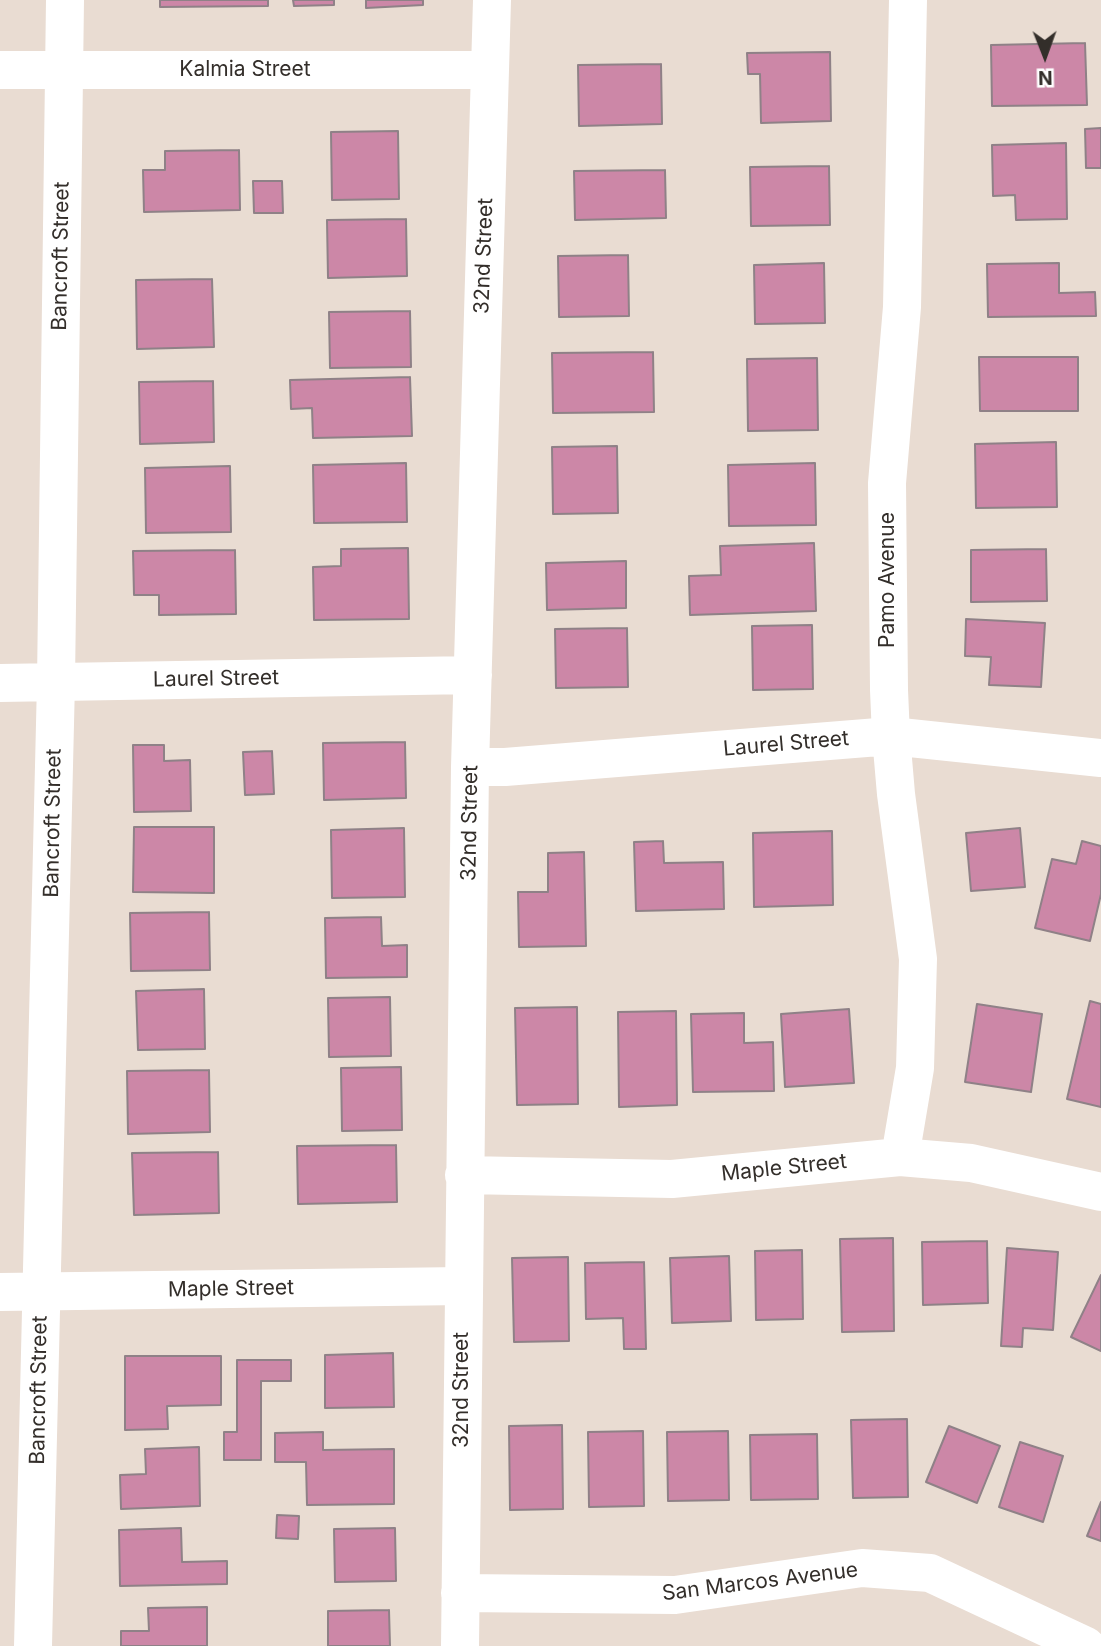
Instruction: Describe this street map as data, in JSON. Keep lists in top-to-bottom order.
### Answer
{
  "streets": {
    "street": [
      "Kalmia Street",
      "Bancroft Street",
      "32nd Street",
      "Pamo Avenue",
      "Laurel Street",
      "Maple Street",
      "San Marcos Avenue"
    ]
  },
  "crossings": [
    ["Kalmia Street", "Bancroft Street"],
    ["Kalmia Street", "32nd Street"],
    ["Bancroft Street", "Laurel Street"],
    ["Bancroft Street", "Maple Street"],
    ["32nd Street", "Laurel Street"],
    ["32nd Street", "Maple Street"],
    ["32nd Street", "San Marcos Avenue"],
    ["Pamo Avenue", "Laurel Street"],
    ["Pamo Avenue", "Maple Street"]
  ],
  "north": "bottom"
}
